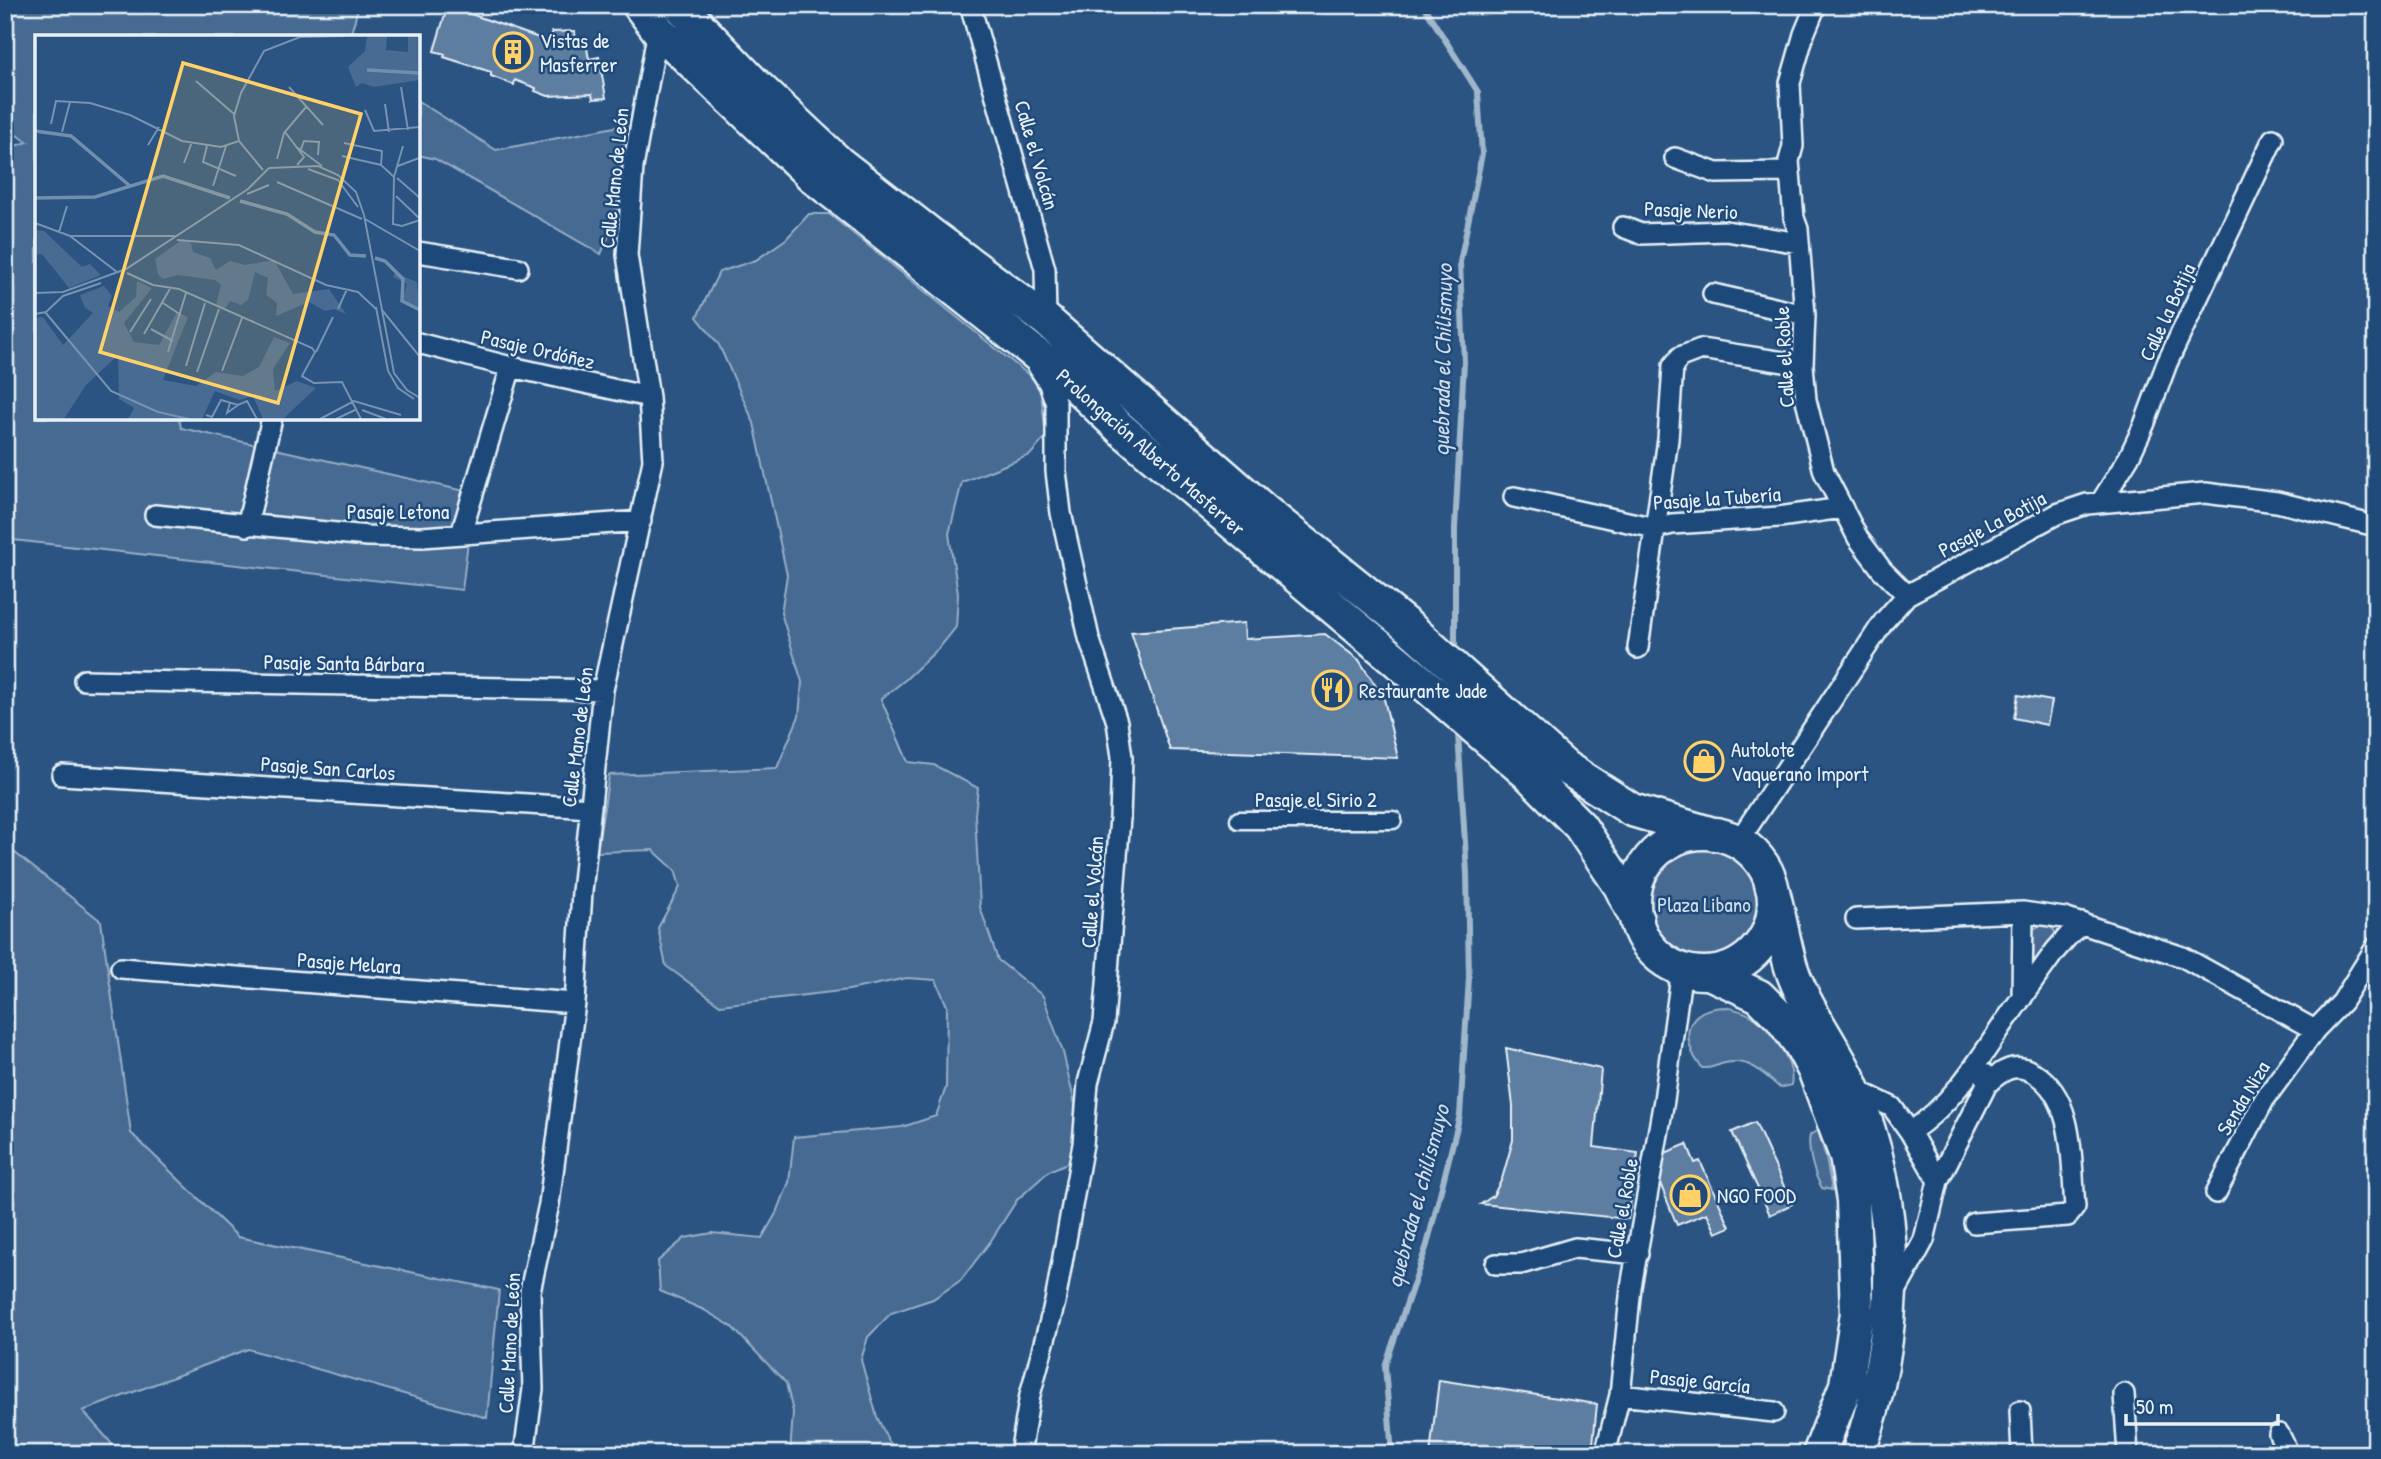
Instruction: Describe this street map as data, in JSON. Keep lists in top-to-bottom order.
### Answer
{
  "streets": {
    "main road": ["Prolongación Alberto Masferrer"],
    "street": [
      "Calle el Volcán",
      "Calle Mano de León",
      "Pasaje Nerio",
      "Calle la Botija",
      "Pasaje Ordóñez",
      "Calle el Roble",
      "Pasaje la Tubería",
      "Pasaje Letona",
      "Pasaje La Botija",
      "Pasaje Santa Bárbara",
      "Pasaje San Carlos",
      "Pasaje el Sirio 2",
      "Pasaje Melara",
      "Senda Niza",
      "Pasaje García"
    ]
  },
  "crossings": [
    ["Calle el Volcán", "Prolongación Alberto Masferrer"],
    ["Calle Mano de León", "Pasaje Ordóñez"],
    ["Calle Mano de León", "Prolongación Alberto Masferrer"],
    ["Calle Mano de León", "Pasaje Letona"],
    ["Calle Mano de León", "Pasaje Santa Bárbara"],
    ["Calle Mano de León", "Pasaje San Carlos"],
    ["Calle Mano de León", "Pasaje Melara"],
    ["Pasaje Nerio", "Calle el Roble"],
    ["Calle la Botija", "Pasaje La Botija"],
    ["Calle el Roble", "Prolongación Alberto Masferrer"],
    ["Calle el Roble", "Pasaje la Tubería"],
    ["Calle el Roble", "Pasaje La Botija"],
    ["Calle el Roble", "Pasaje García"]
  ],
  "water": ["quebrada el Chilismuyo", "quebrada el chilismuyo"],
  "parks": ["Plaza Libano"],
  "places": {
    "building": ["Vistas de Masferrer"],
    "restaurant": ["Restaurante Jade"],
    "shop": ["Autolote Vaquerano Import", "NGO FOOD"]
  },
  "scale_bar": "50 m"
}
